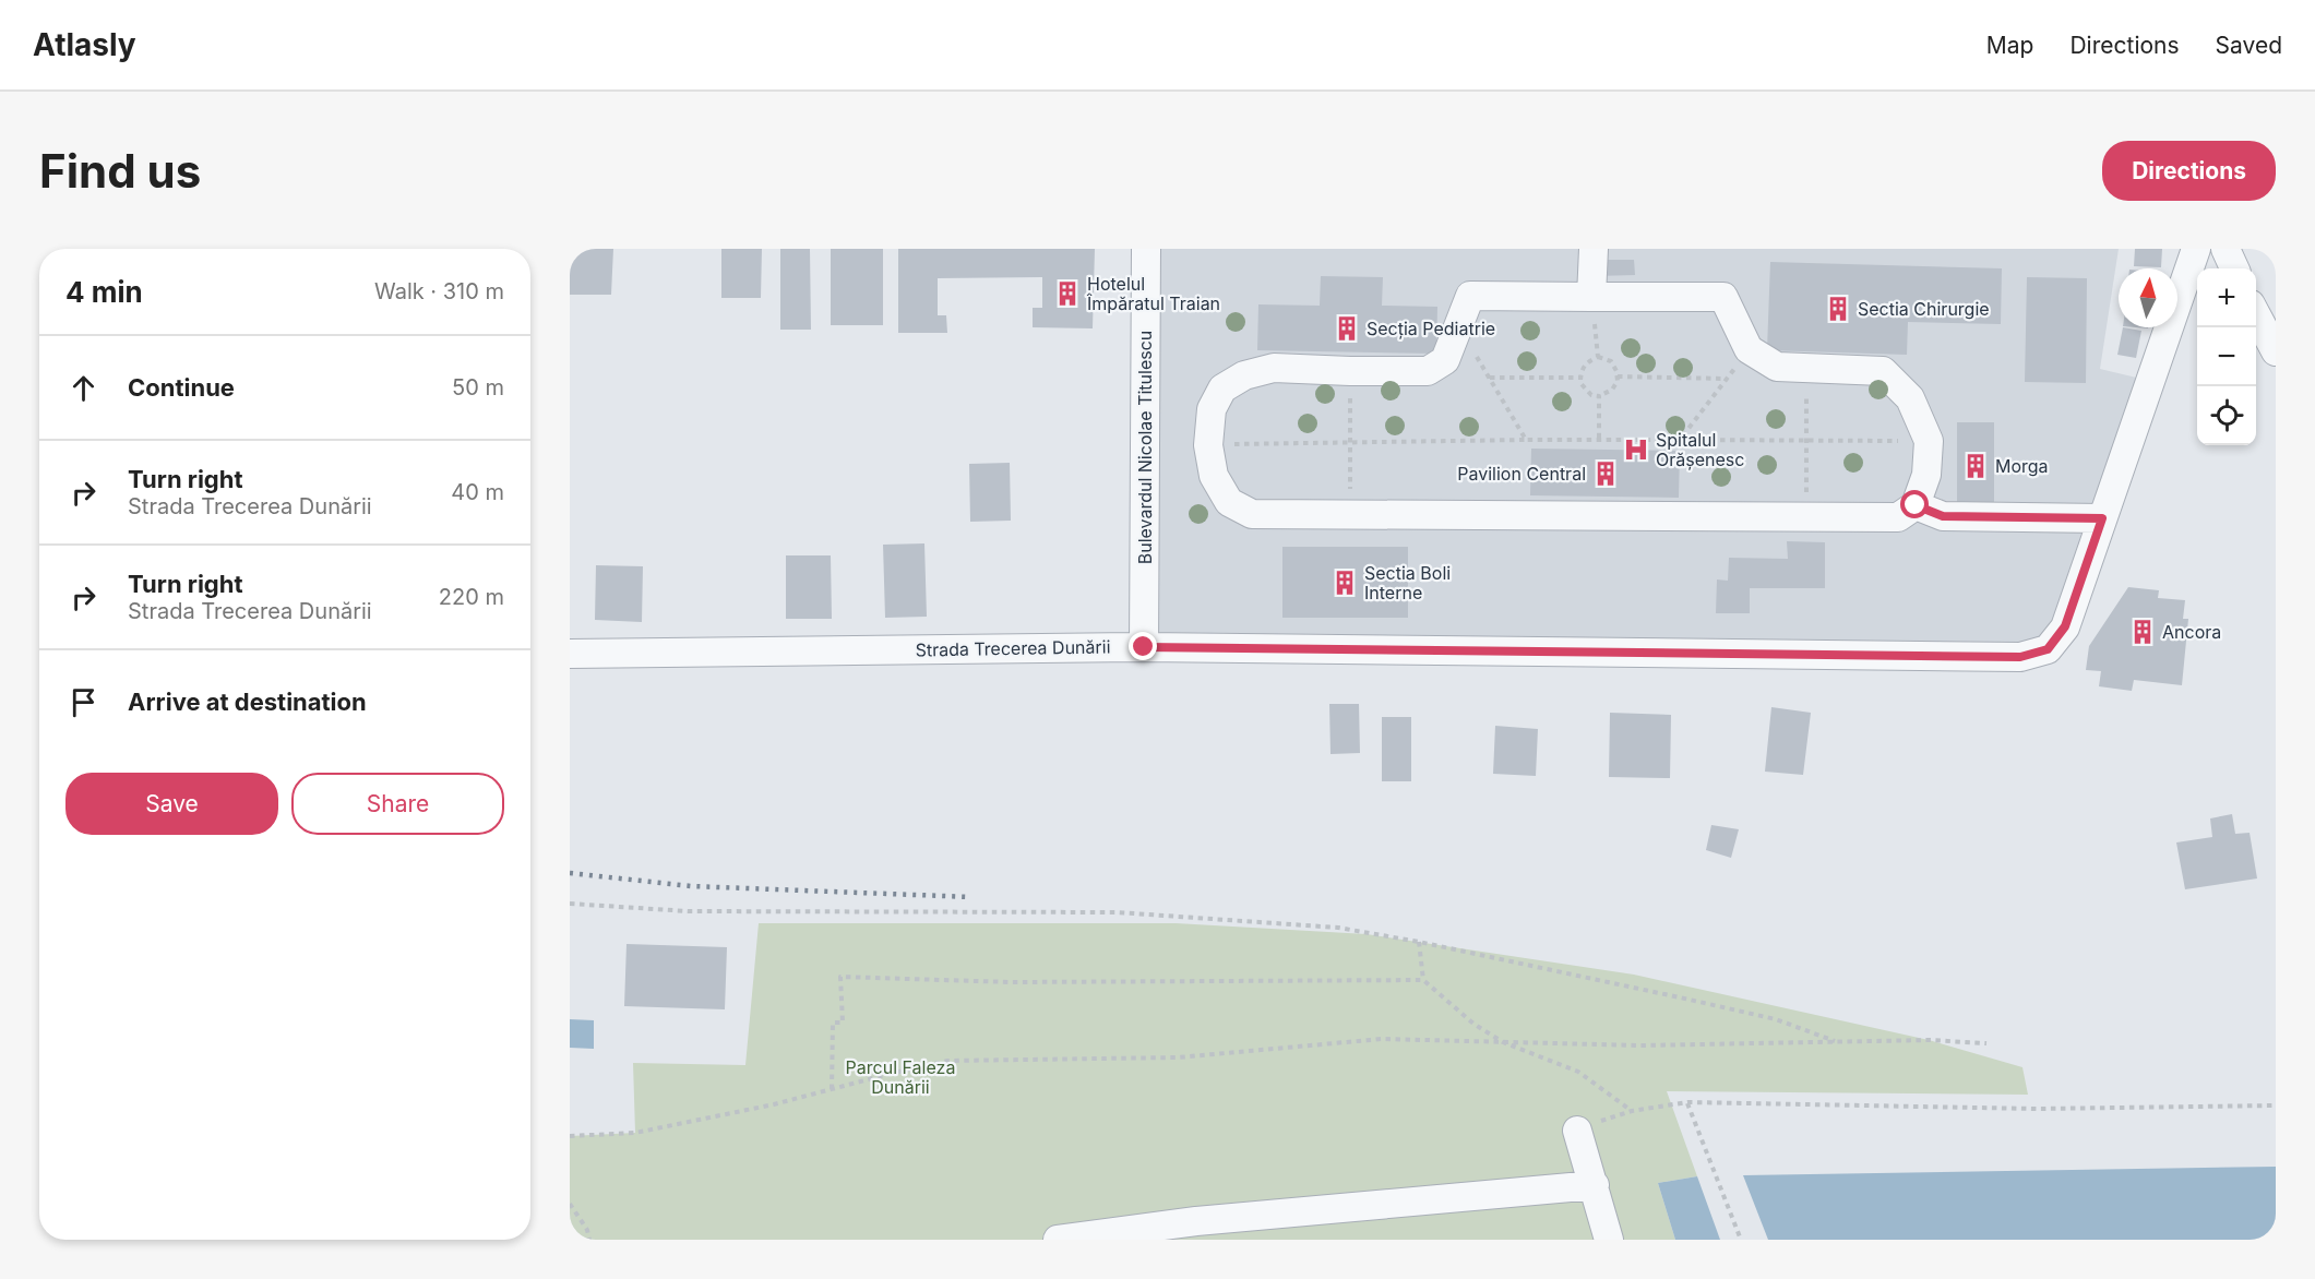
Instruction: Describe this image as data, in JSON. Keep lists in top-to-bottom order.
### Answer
{
  "streets": {
    "street": ["Bulevardul Nicolae Titulescu", "Strada Trecerea Dunării"]
  },
  "crossings": [
    ["Bulevardul Nicolae Titulescu", "Strada Trecerea Dunării"]
  ],
  "parks": ["Parcul Faleza Dunării"],
  "places": {
    "building": [
      "Hotelul Împăratul Traian",
      "Sectia Chirurgie",
      "Secția Pediatrie",
      "Morga",
      "Pavilion Central",
      "Sectia Boli Interne",
      "Ancora"
    ],
    "hospital": ["Spitalul Orășenesc"]
  },
  "north": "top",
  "page": {
    "header": "Atlasly",
    "nav": ["Map", "Directions", "Saved"],
    "buttons": [
      "Directions",
      ["Save", "Share"]
    ],
    "title": "Find us",
    "heading": ["4 min", "Walk · 310 m"],
    "map_buttons": ["+", "−"],
    "list": [
      ["Continue", "50 m"],
      ["Turn right", "Strada Trecerea Dunării", "40 m"],
      ["Turn right", "Strada Trecerea Dunării", "220 m"],
      "Arrive at destination"
    ]
  }
}
